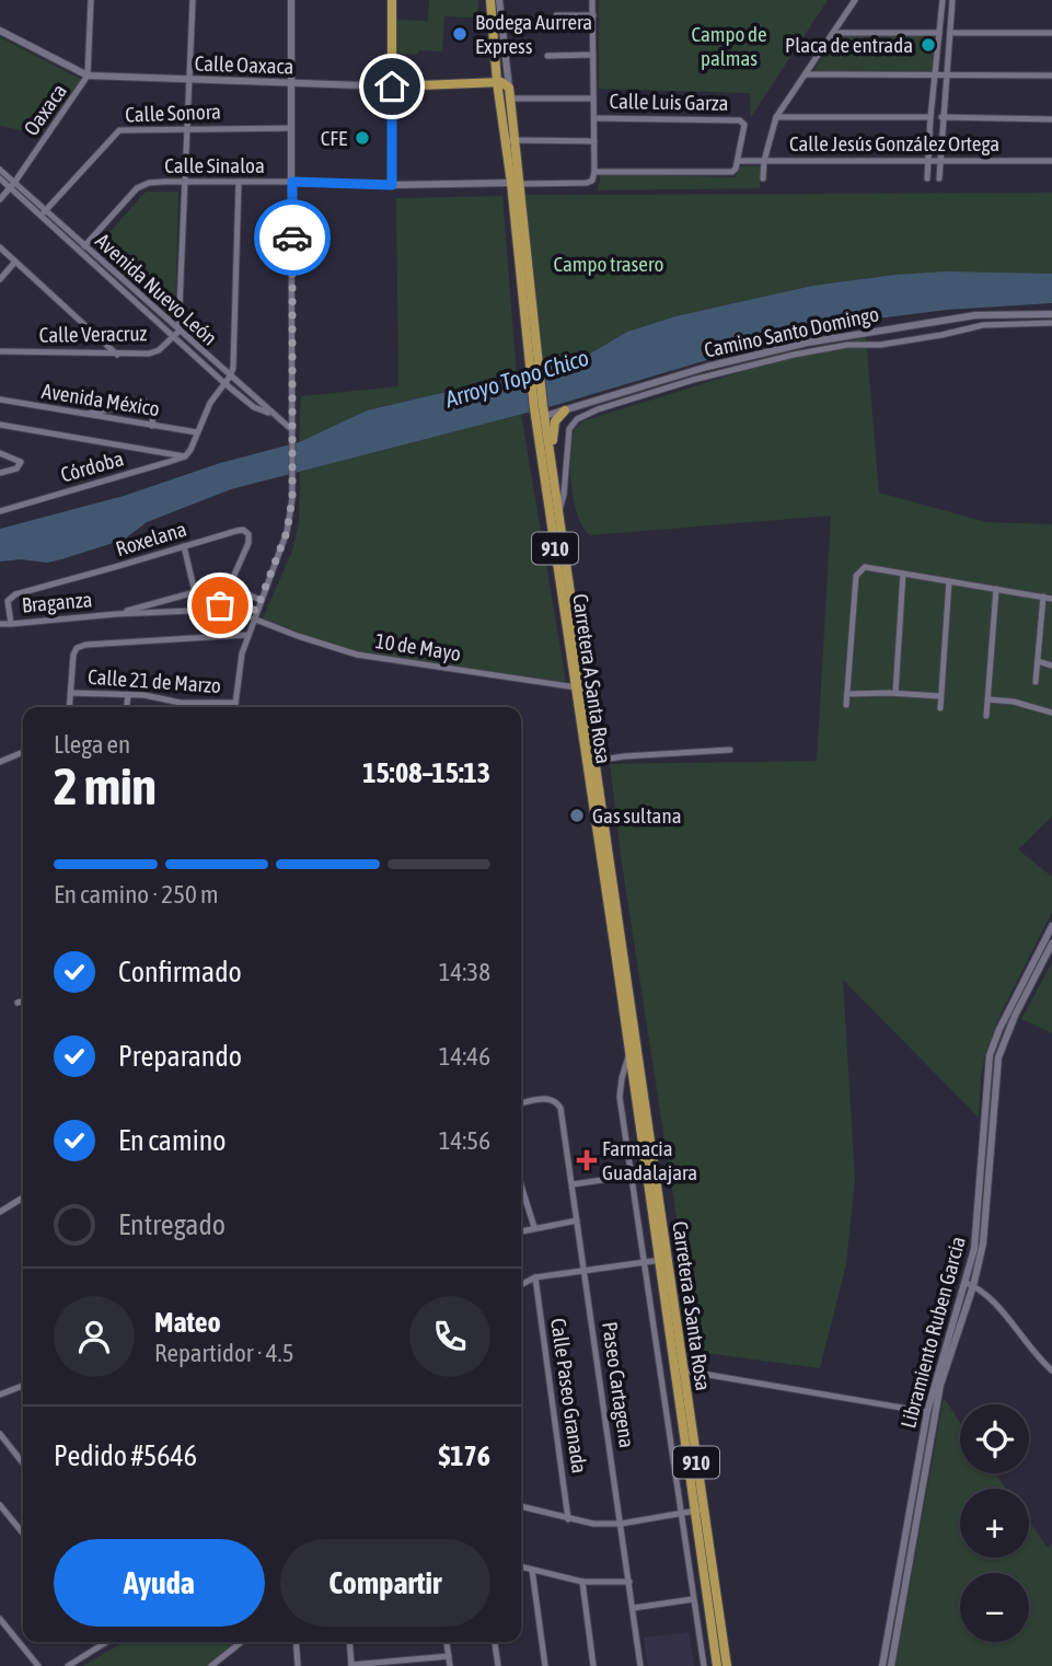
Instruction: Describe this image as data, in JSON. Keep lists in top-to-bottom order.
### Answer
{
  "streets": {
    "main road": [
      "Calle Oaxaca",
      "910",
      "Carretera A Santa Rosa",
      "Carretera a Santa Rosa"
    ],
    "street": [
      "Calle Luis Garza",
      "Oaxaca",
      "Calle Sonora",
      "Calle Jesús González Ortega",
      "Calle Sinaloa",
      "Avenida Nuevo León",
      "Camino Santo Domingo",
      "Calle Veracruz",
      "Avenida México",
      "Córdoba",
      "Roxelana",
      "Braganza",
      "10 de Mayo",
      "Calle 21 de Marzo",
      "Libramiento Ruben Garcia",
      "Paseo Cartagena",
      "Calle Paseo Granada"
    ]
  },
  "crossings": [
    ["Calle Oaxaca", "Oaxaca"],
    ["Calle Oaxaca", "910"],
    ["Calle Luis Garza", "Calle Jesús González Ortega"],
    ["Oaxaca", "Avenida Nuevo León"],
    ["Calle Sonora", "Avenida Nuevo León"],
    ["Calle Sinaloa", "Avenida Nuevo León"],
    ["Calle Sinaloa", "910"],
    ["Calle Sinaloa", "Carretera A Santa Rosa"],
    ["Avenida Nuevo León", "Calle Veracruz"],
    ["Camino Santo Domingo", "Carretera A Santa Rosa"],
    ["Avenida México", "Córdoba"],
    ["Roxelana", "Braganza"],
    ["910", "Carretera A Santa Rosa"],
    ["10 de Mayo", "Carretera A Santa Rosa"],
    ["Carretera A Santa Rosa", "Carretera a Santa Rosa"]
  ],
  "water": ["Arroyo Topo Chico"],
  "parks": ["Campo de palmas", "Campo trasero"],
  "places": {
    "other": [
      "Bodega Aurrera Express",
      "Placa de entrada",
      "CFE",
      "Gas sultana"
    ],
    "health": ["Farmacia Guadalajara"]
  },
  "page": {
    "heading": ["2 min", "Llega en", "15:08–15:13"],
    "panel": [
      "Mateo",
      "Repartidor · 4.5",
      "Pedido #5646",
      "$176"
    ],
    "bar": "En camino · 250 m",
    "list": [
      ["Confirmado", "14:38"],
      ["Preparando", "14:46"],
      ["En camino", "14:56"],
      "Entregado"
    ],
    "map_buttons": ["+", "−"],
    "buttons": ["Ayuda", "Compartir"]
  }
}
